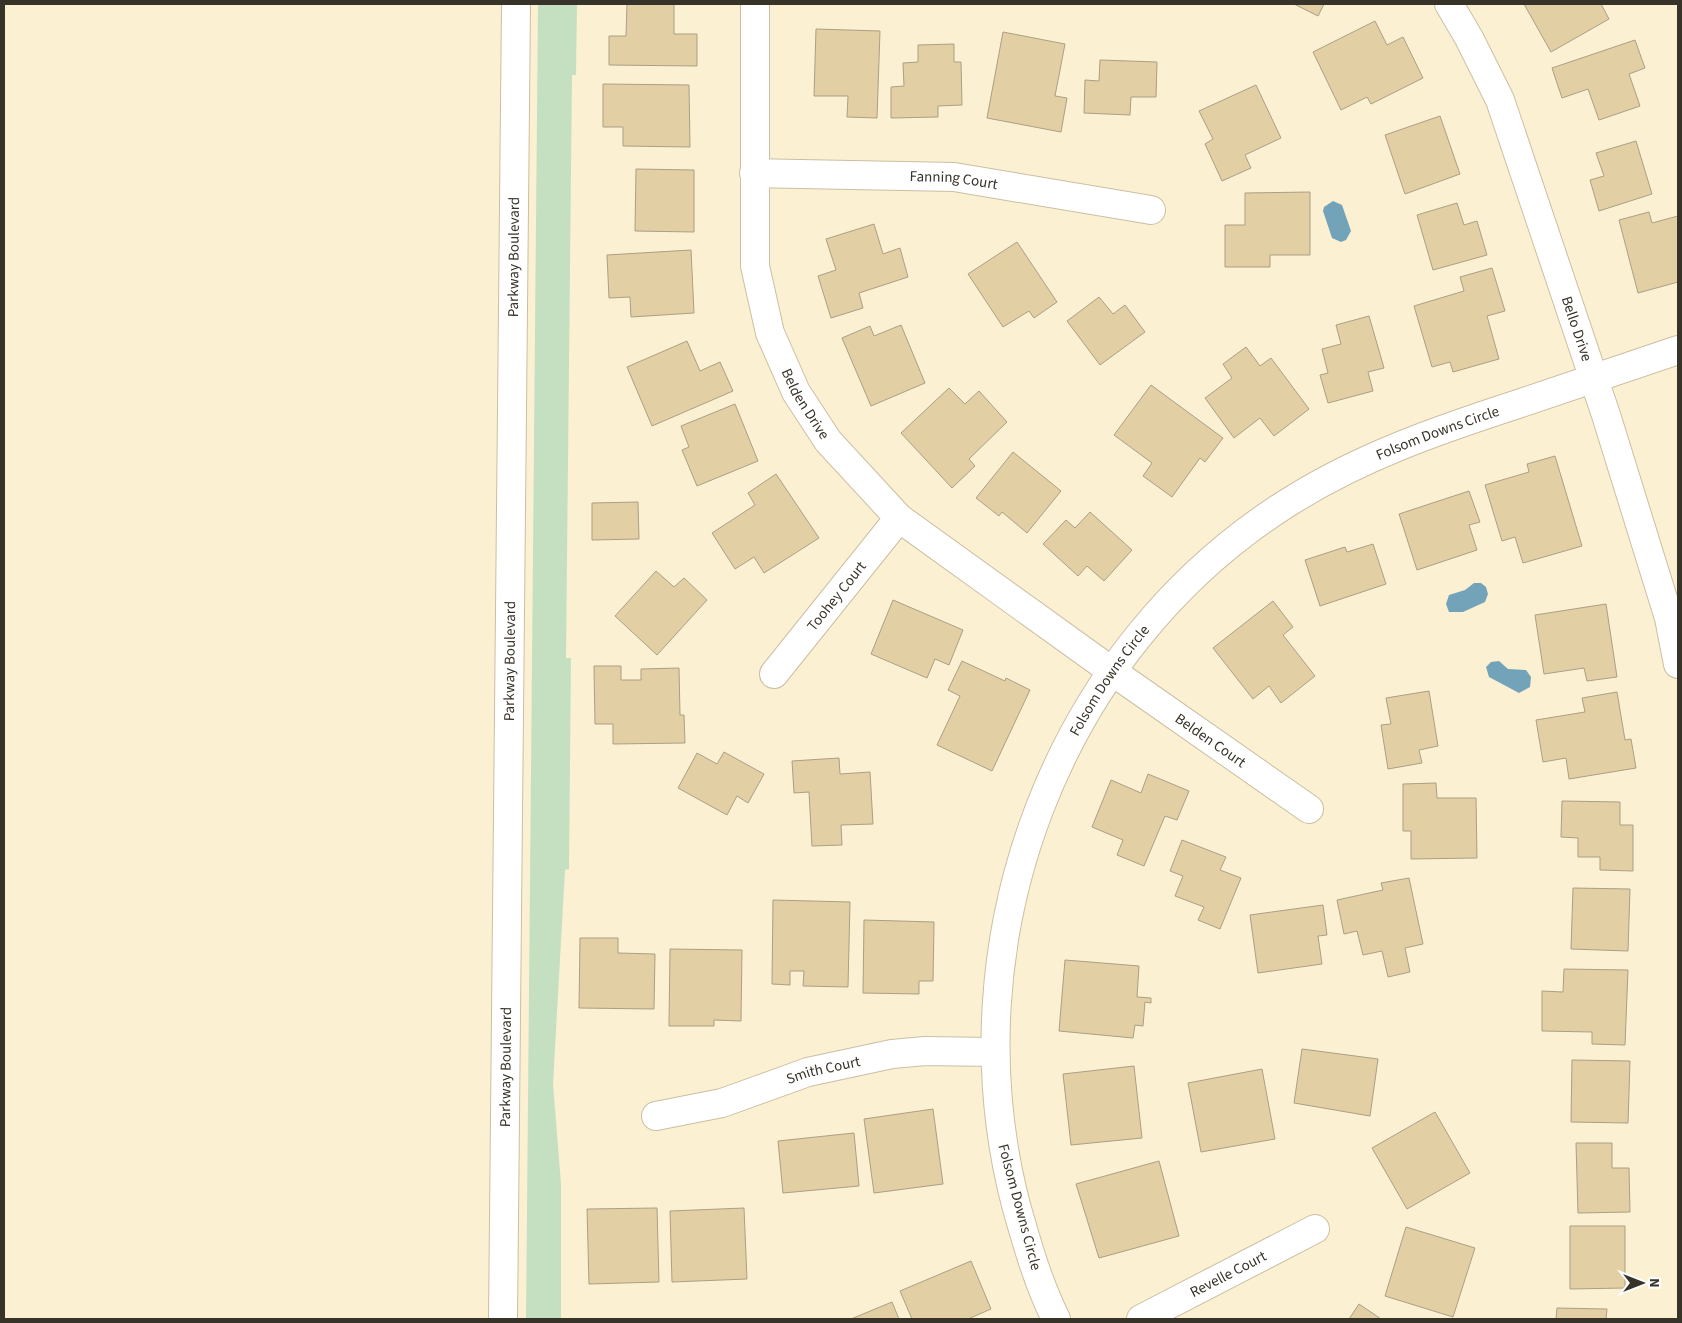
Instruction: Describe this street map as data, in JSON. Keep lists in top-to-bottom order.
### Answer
{
  "streets": {
    "street": [
      "Fanning Court",
      "Parkway Boulevard",
      "Bello Drive",
      "Belden Drive",
      "Folsom Downs Circle",
      "Toohey Court",
      "Belden Court",
      "Smith Court",
      "Revelle Court"
    ]
  },
  "crossings": [
    ["Fanning Court", "Belden Drive"],
    ["Bello Drive", "Folsom Downs Circle"],
    ["Belden Drive", "Folsom Downs Circle"],
    ["Belden Drive", "Toohey Court"],
    ["Belden Drive", "Belden Court"],
    ["Folsom Downs Circle", "Belden Court"],
    ["Folsom Downs Circle", "Smith Court"]
  ],
  "north": "right"
}
